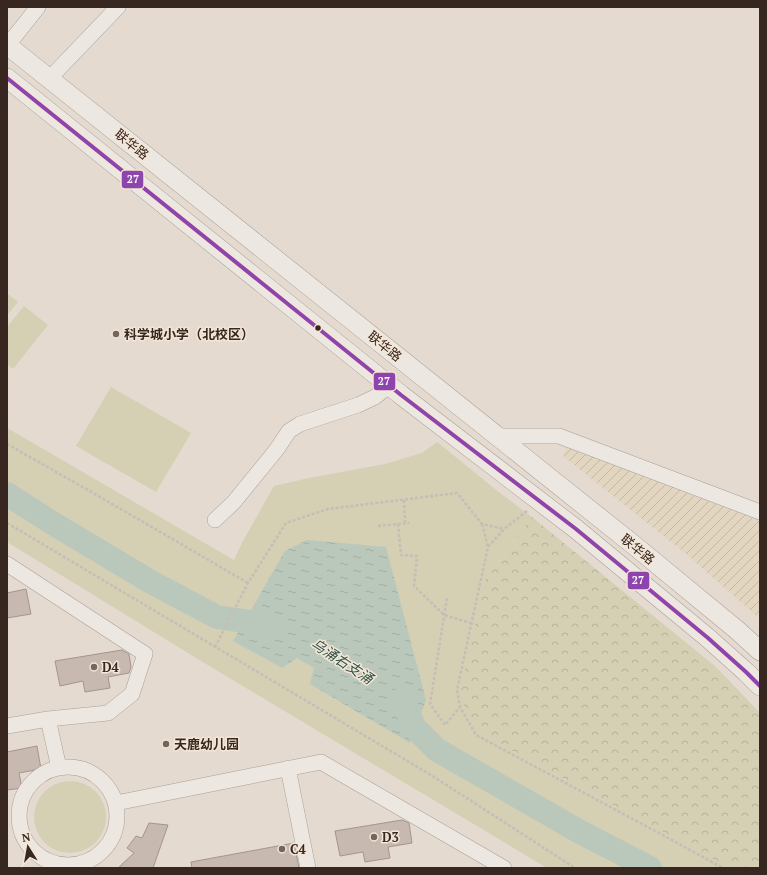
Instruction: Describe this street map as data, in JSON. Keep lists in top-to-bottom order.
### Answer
{
  "streets": {
    "street": ["联华路"]
  },
  "water": ["乌涌右支涌"],
  "places": [
    "科学城小学（北校区）",
    "D4",
    "天鹿幼儿园",
    "D3",
    "C4"
  ],
  "lines": ["transit line 27"],
  "north": "top"
}
